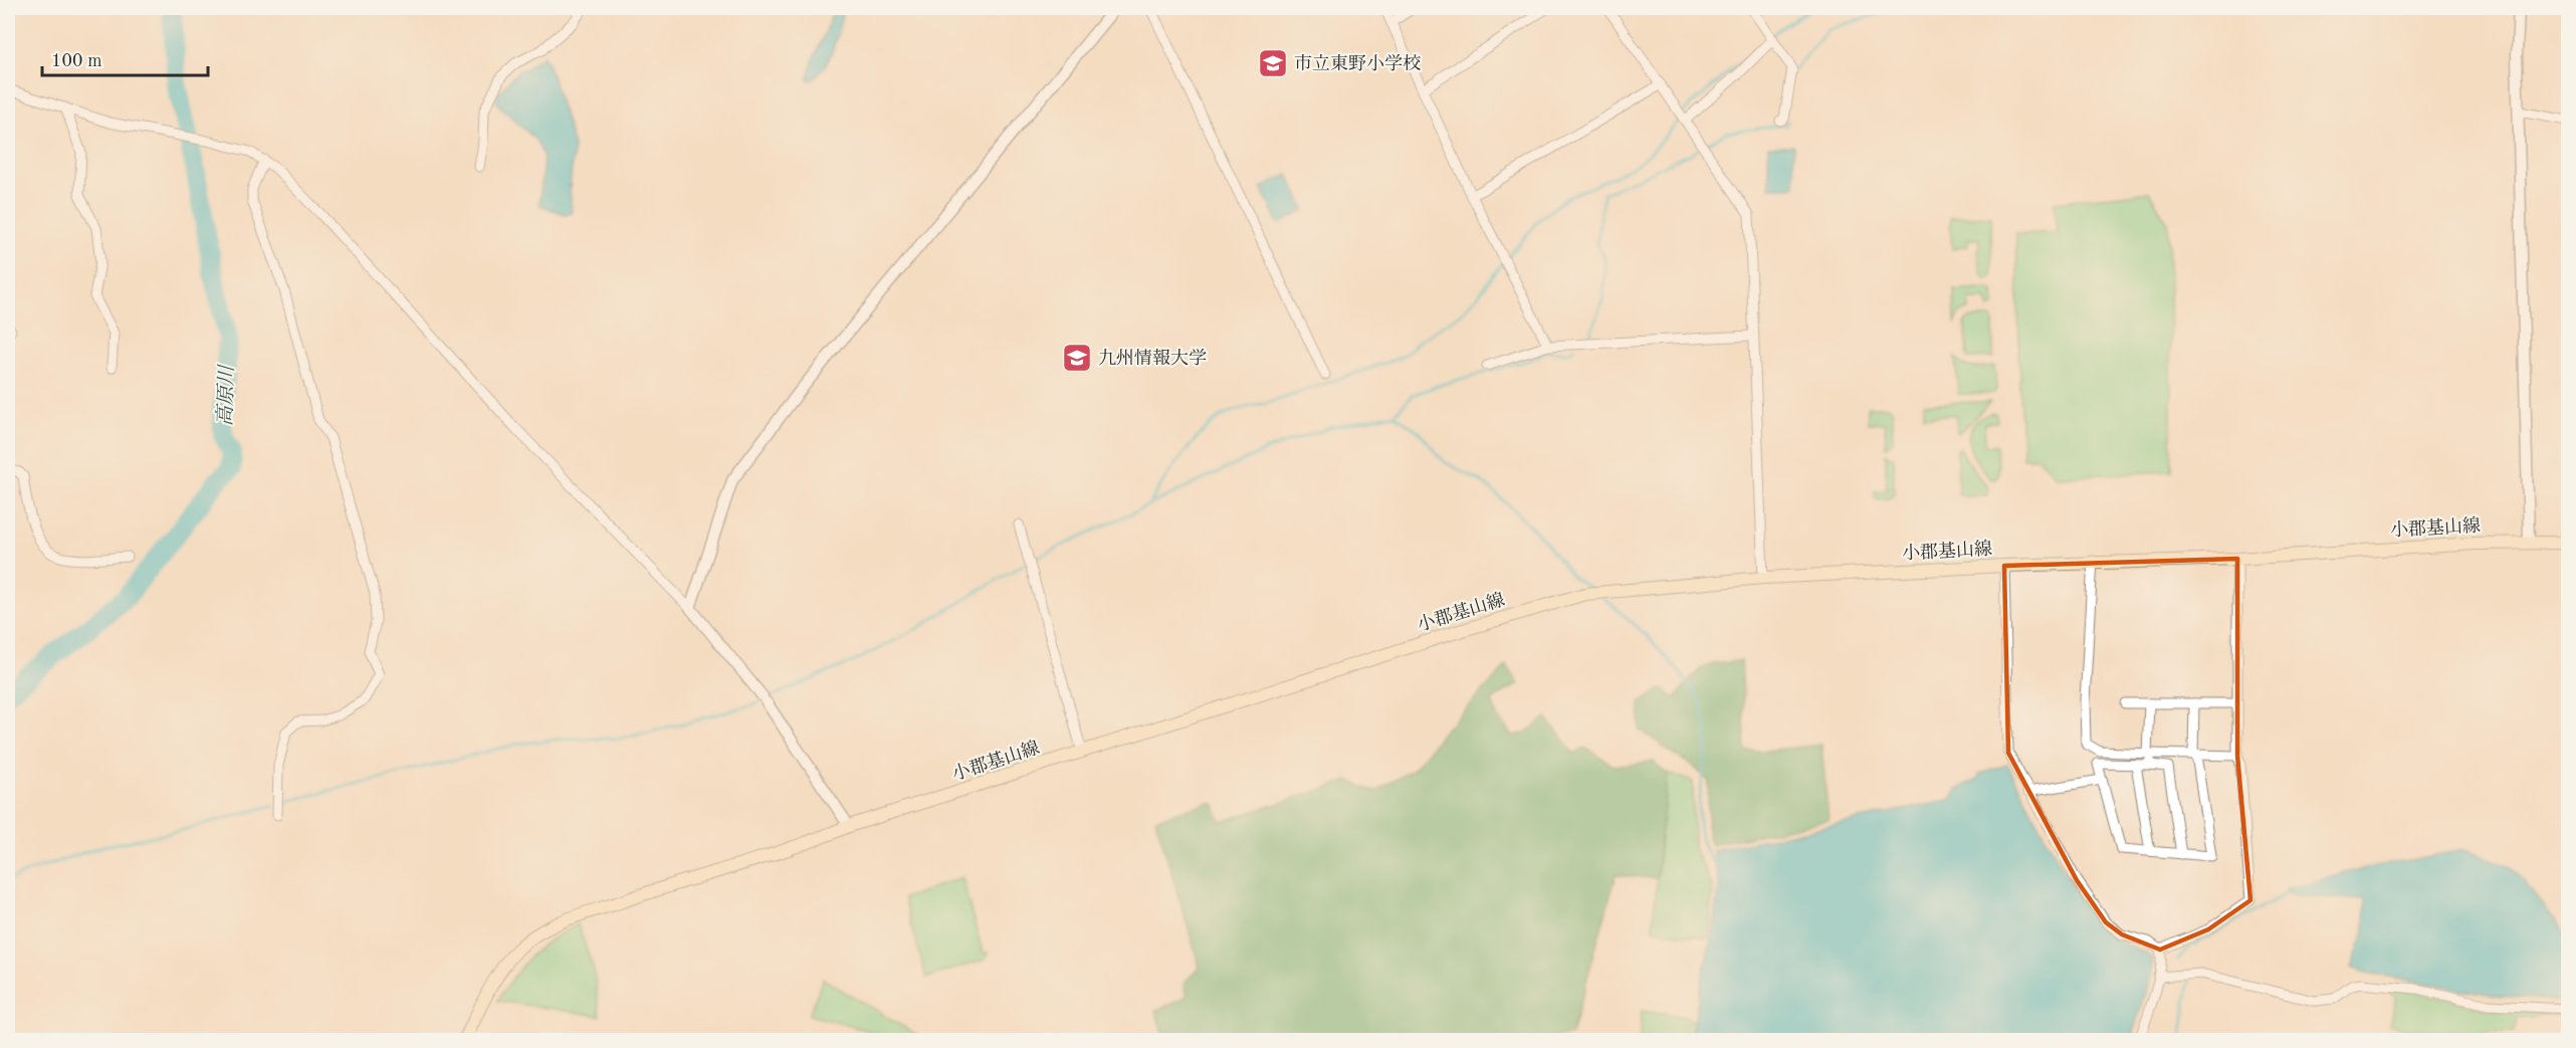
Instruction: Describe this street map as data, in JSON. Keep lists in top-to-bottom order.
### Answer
{
  "streets": {
    "main road": ["小郡基山線"]
  },
  "water": ["高原川"],
  "places": {
    "school or university": ["市立東野小学校", "九州情報大学"]
  },
  "scale_bar": "100 m"
}
